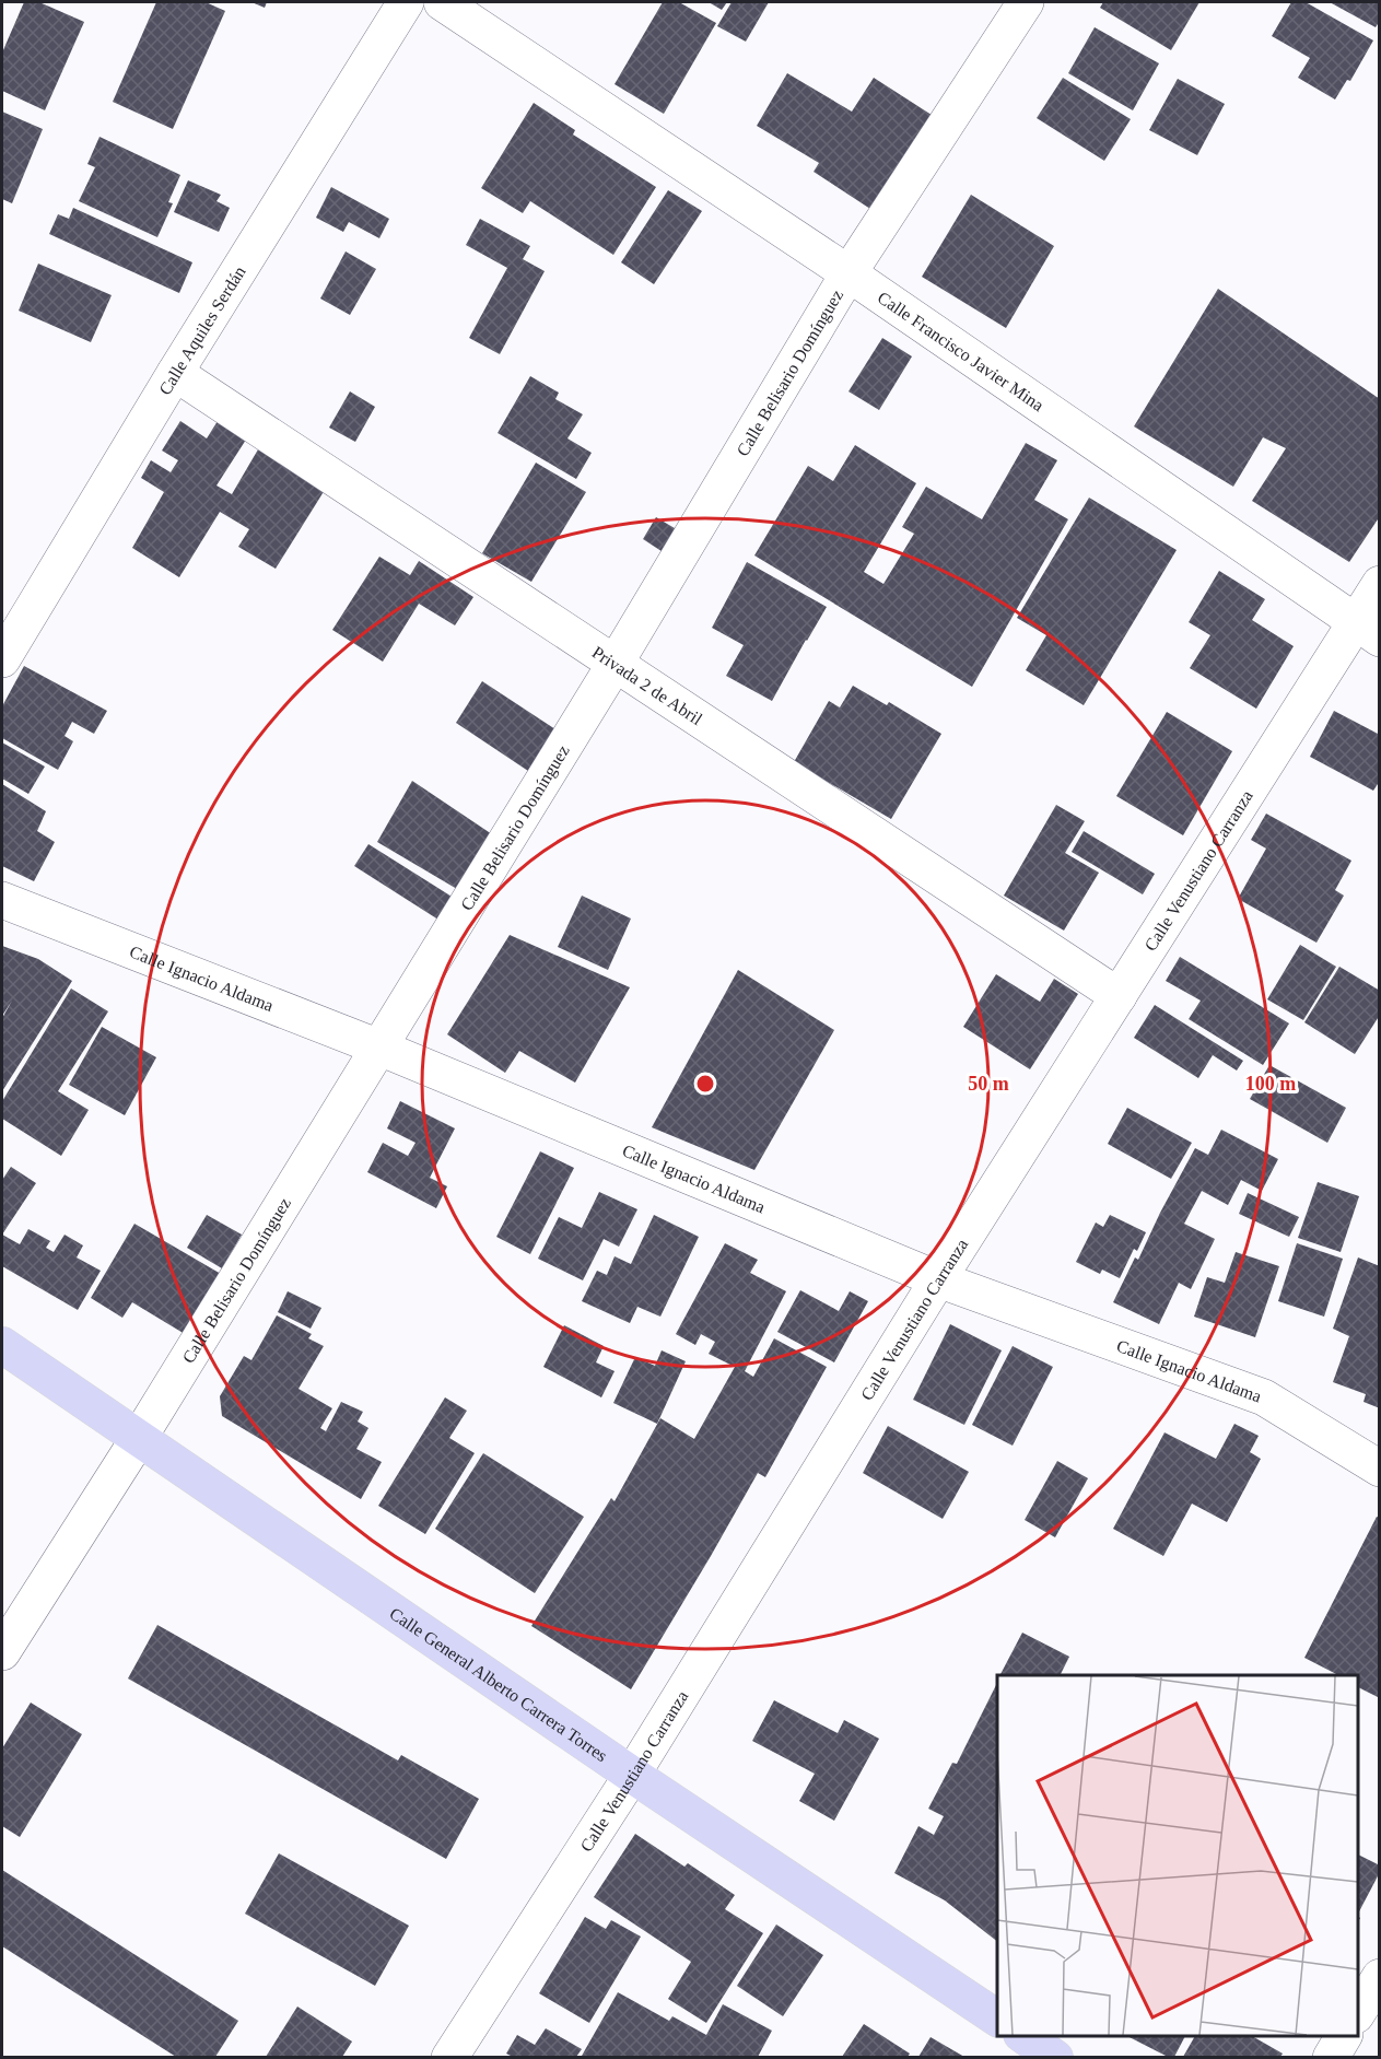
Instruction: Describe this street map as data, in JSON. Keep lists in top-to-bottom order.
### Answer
{
  "streets": {
    "main road": ["Calle General Alberto Carrera Torres"],
    "street": [
      "Calle Aquiles Serdán",
      "Calle Francisco Javier Mina",
      "Calle Belisario Domínguez",
      "Privada 2 de Abril",
      "Calle Venustiano Carranza",
      "Calle Ignacio Aldama"
    ]
  },
  "crossings": [
    ["Calle Aquiles Serdán", "Privada 2 de Abril"],
    ["Calle Francisco Javier Mina", "Calle Belisario Domínguez"],
    ["Calle Francisco Javier Mina", "Calle Venustiano Carranza"],
    ["Calle Belisario Domínguez", "Privada 2 de Abril"],
    ["Calle Belisario Domínguez", "Calle Ignacio Aldama"],
    ["Calle Belisario Domínguez", "Calle General Alberto Carrera Torres"],
    ["Privada 2 de Abril", "Calle Venustiano Carranza"],
    ["Calle Venustiano Carranza", "Calle Ignacio Aldama"],
    ["Calle Venustiano Carranza", "Calle General Alberto Carrera Torres"]
  ],
  "rings": ["50 m", "100 m"]
}
